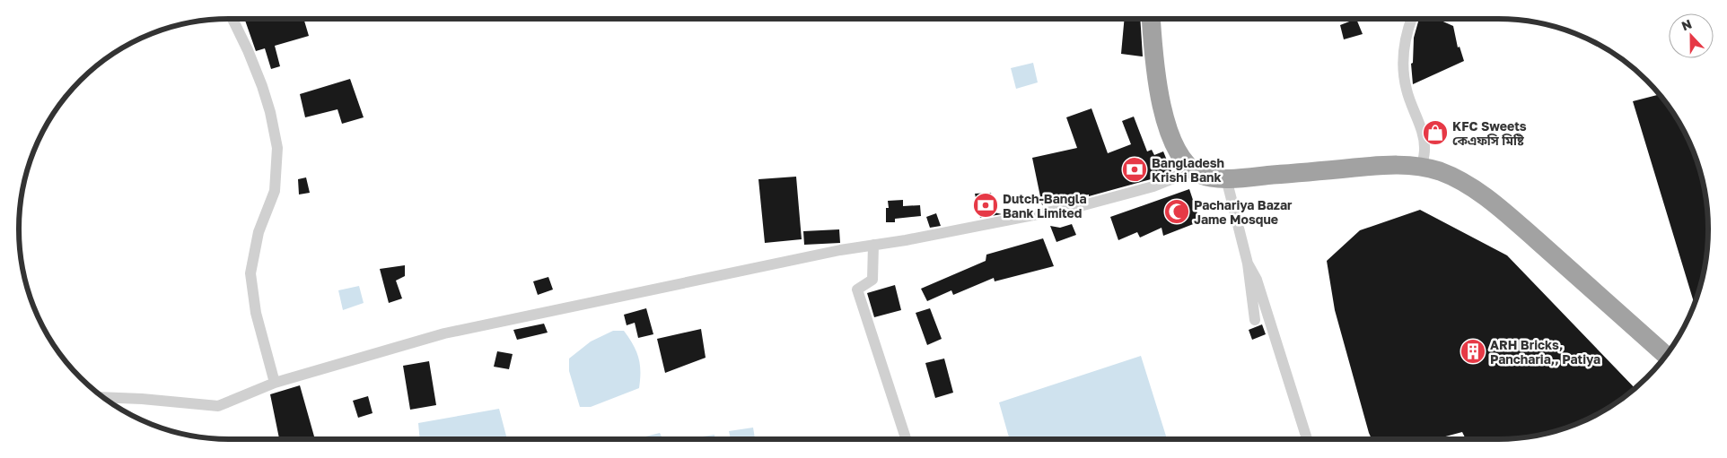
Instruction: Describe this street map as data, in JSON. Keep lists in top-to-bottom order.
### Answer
{
  "places": {
    "shop": ["KFC Sweets কেএফসি মিষ্টি"],
    "bank": ["Bangladesh Krishi Bank", "Dutch-Bangla Bank Limited"],
    "mosque": ["Pachariya Bazar Jame Mosque"],
    "building": ["ARH Bricks, Pancharia,, Patiya"]
  },
  "north": "top"
}
